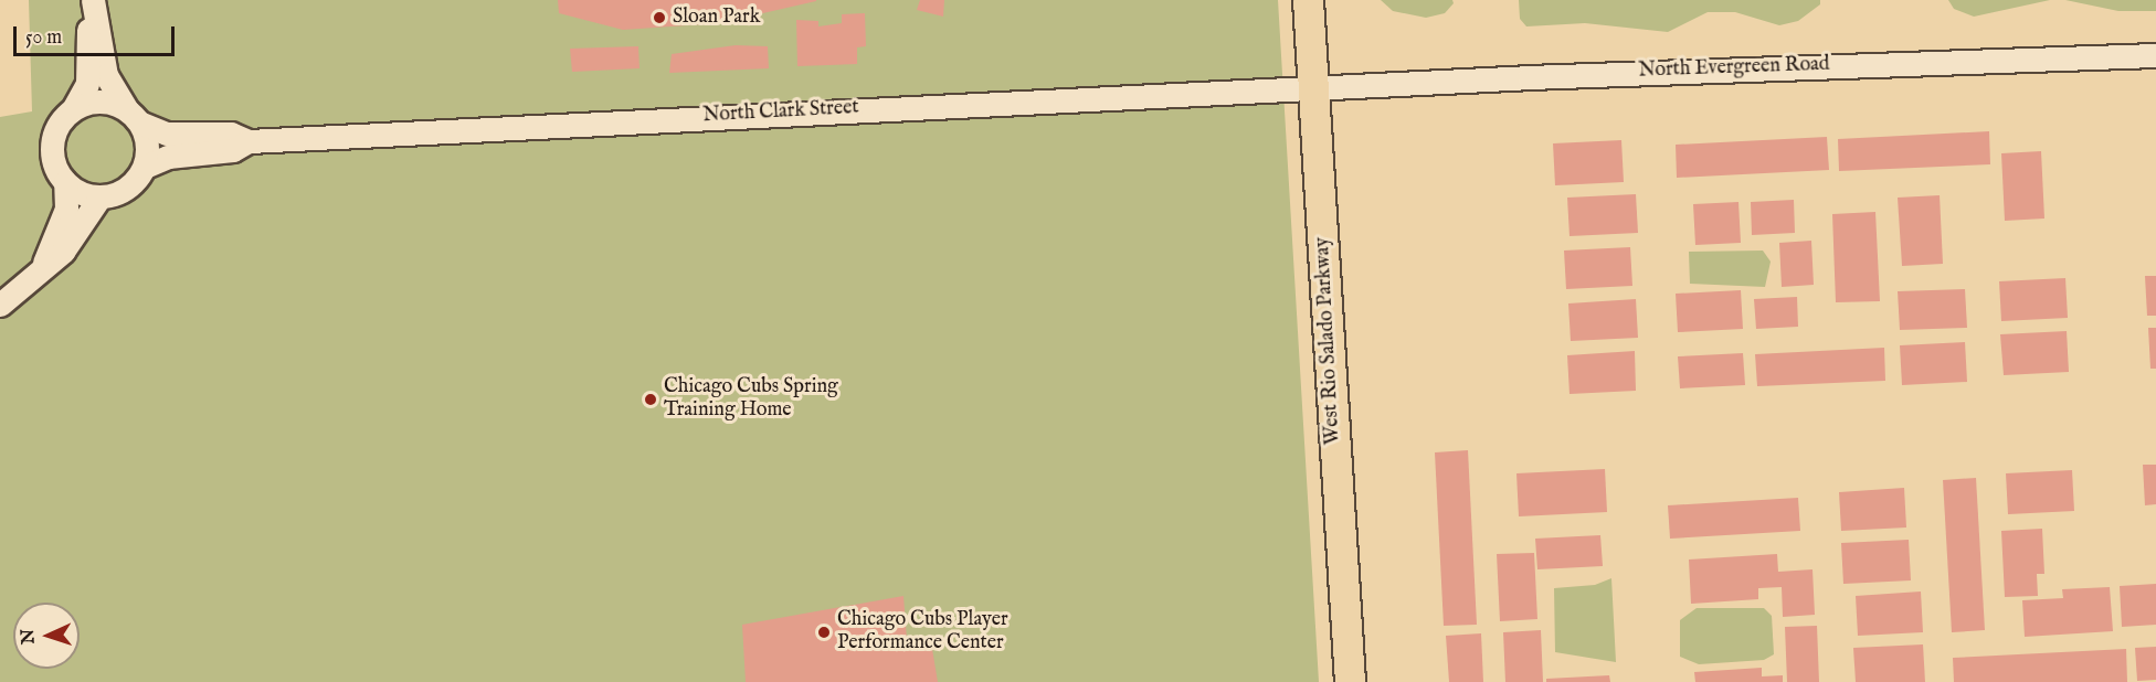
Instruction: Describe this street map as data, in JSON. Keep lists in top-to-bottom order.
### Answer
{
  "streets": {
    "main road": ["West Rio Salado Parkway"],
    "street": ["North Evergreen Road", "North Clark Street"]
  },
  "crossings": [
    ["North Evergreen Road", "North Clark Street"],
    ["North Evergreen Road", "West Rio Salado Parkway"],
    ["North Clark Street", "West Rio Salado Parkway"]
  ],
  "places": ["Sloan Park", "Chicago Cubs Spring Training Home", "Chicago Cubs Player Performance Center"],
  "scale_bar": "50 m",
  "north": "left"
}
